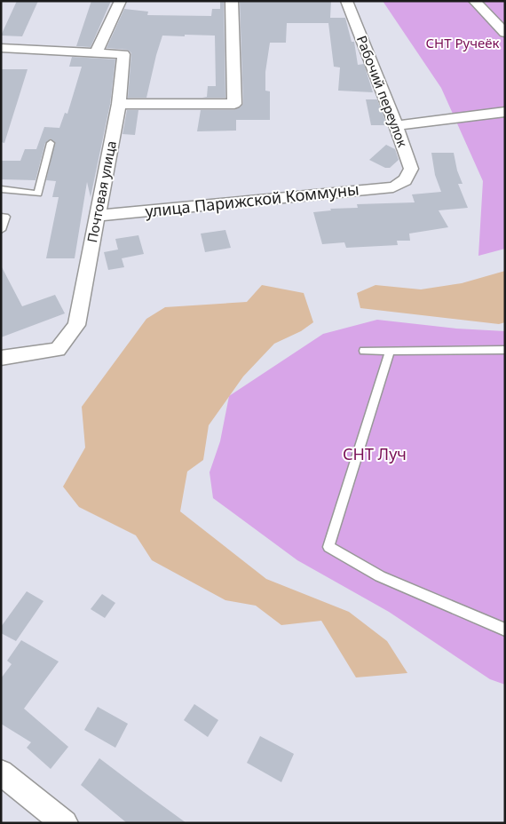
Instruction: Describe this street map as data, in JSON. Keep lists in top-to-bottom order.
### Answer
{
  "streets": {
    "street": ["Рабочий переулок", "Почтовая улица", "улица Парижской Коммуны"]
  },
  "crossings": [
    ["Рабочий переулок", "улица Парижской Коммуны"],
    ["Почтовая улица", "улица Парижской Коммуны"]
  ],
  "parks": ["СНТ Ручеёк", "СНТ Луч"]
}
